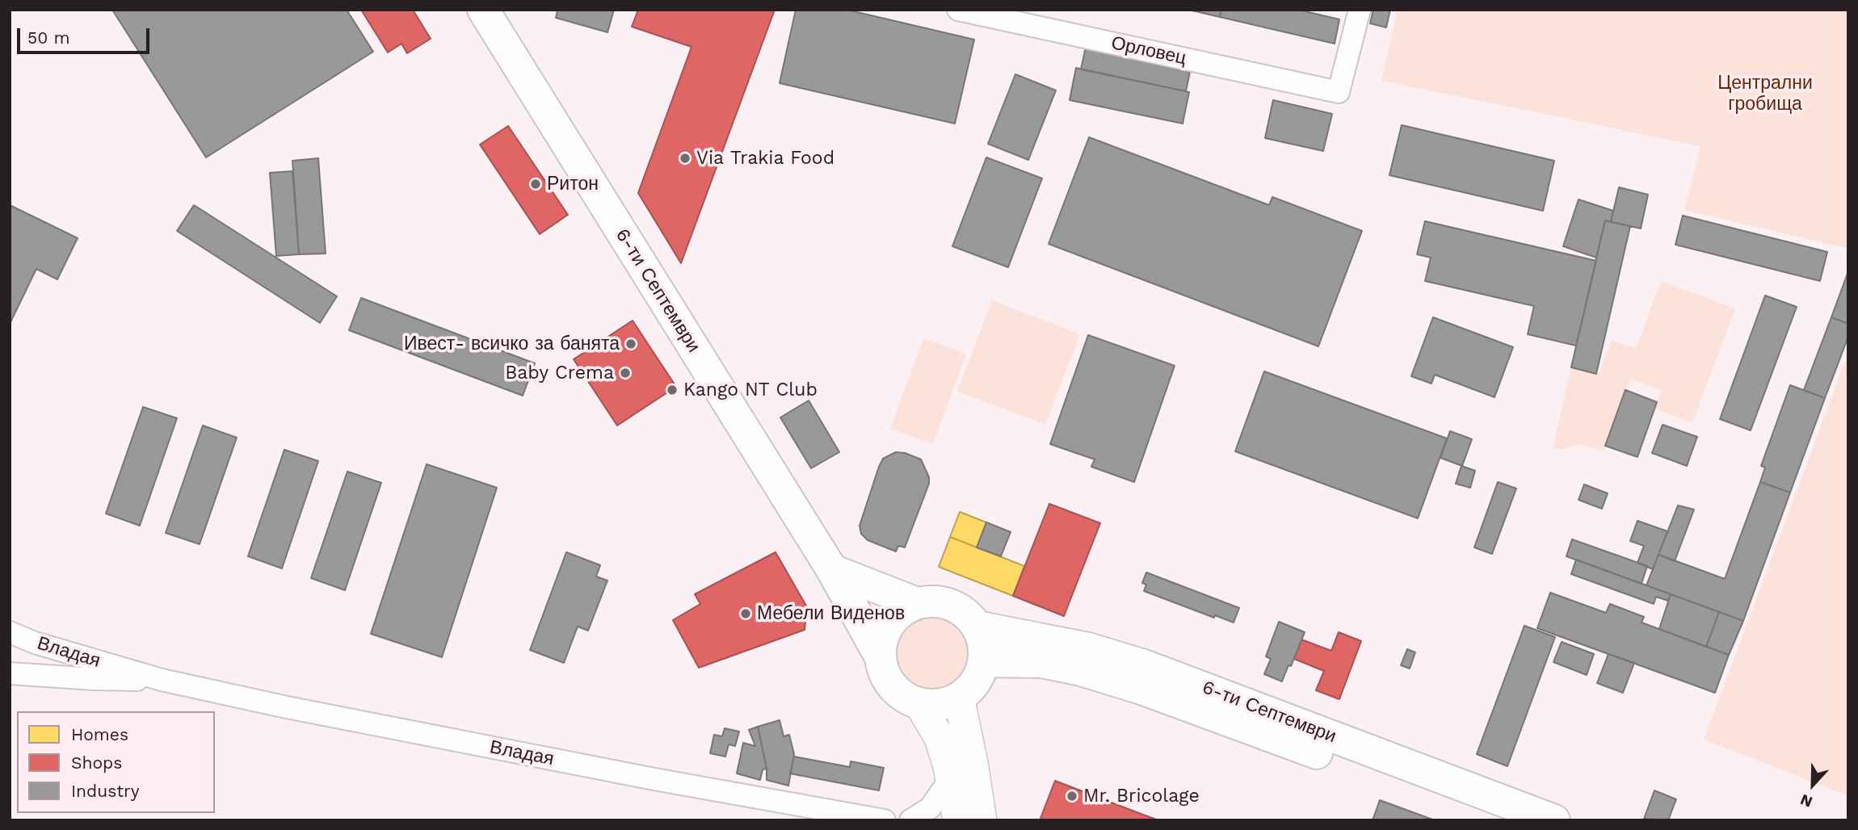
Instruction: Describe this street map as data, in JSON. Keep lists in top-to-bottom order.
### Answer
{
  "streets": {
    "main road": ["6-ти Септември"],
    "street": ["Орловец", "Владая"]
  },
  "parks": ["Централни гробища"],
  "places": [
    "Via Trakia Food",
    "Ритон",
    "Ивест- всичко за банята",
    "Baby Crema",
    "Kango NT Club",
    "Мебели Виденов",
    "Mr. Bricolage"
  ],
  "legend": ["Homes", "Shops", "Industry"],
  "scale_bar": "50 m",
  "north": "bottom"
}
